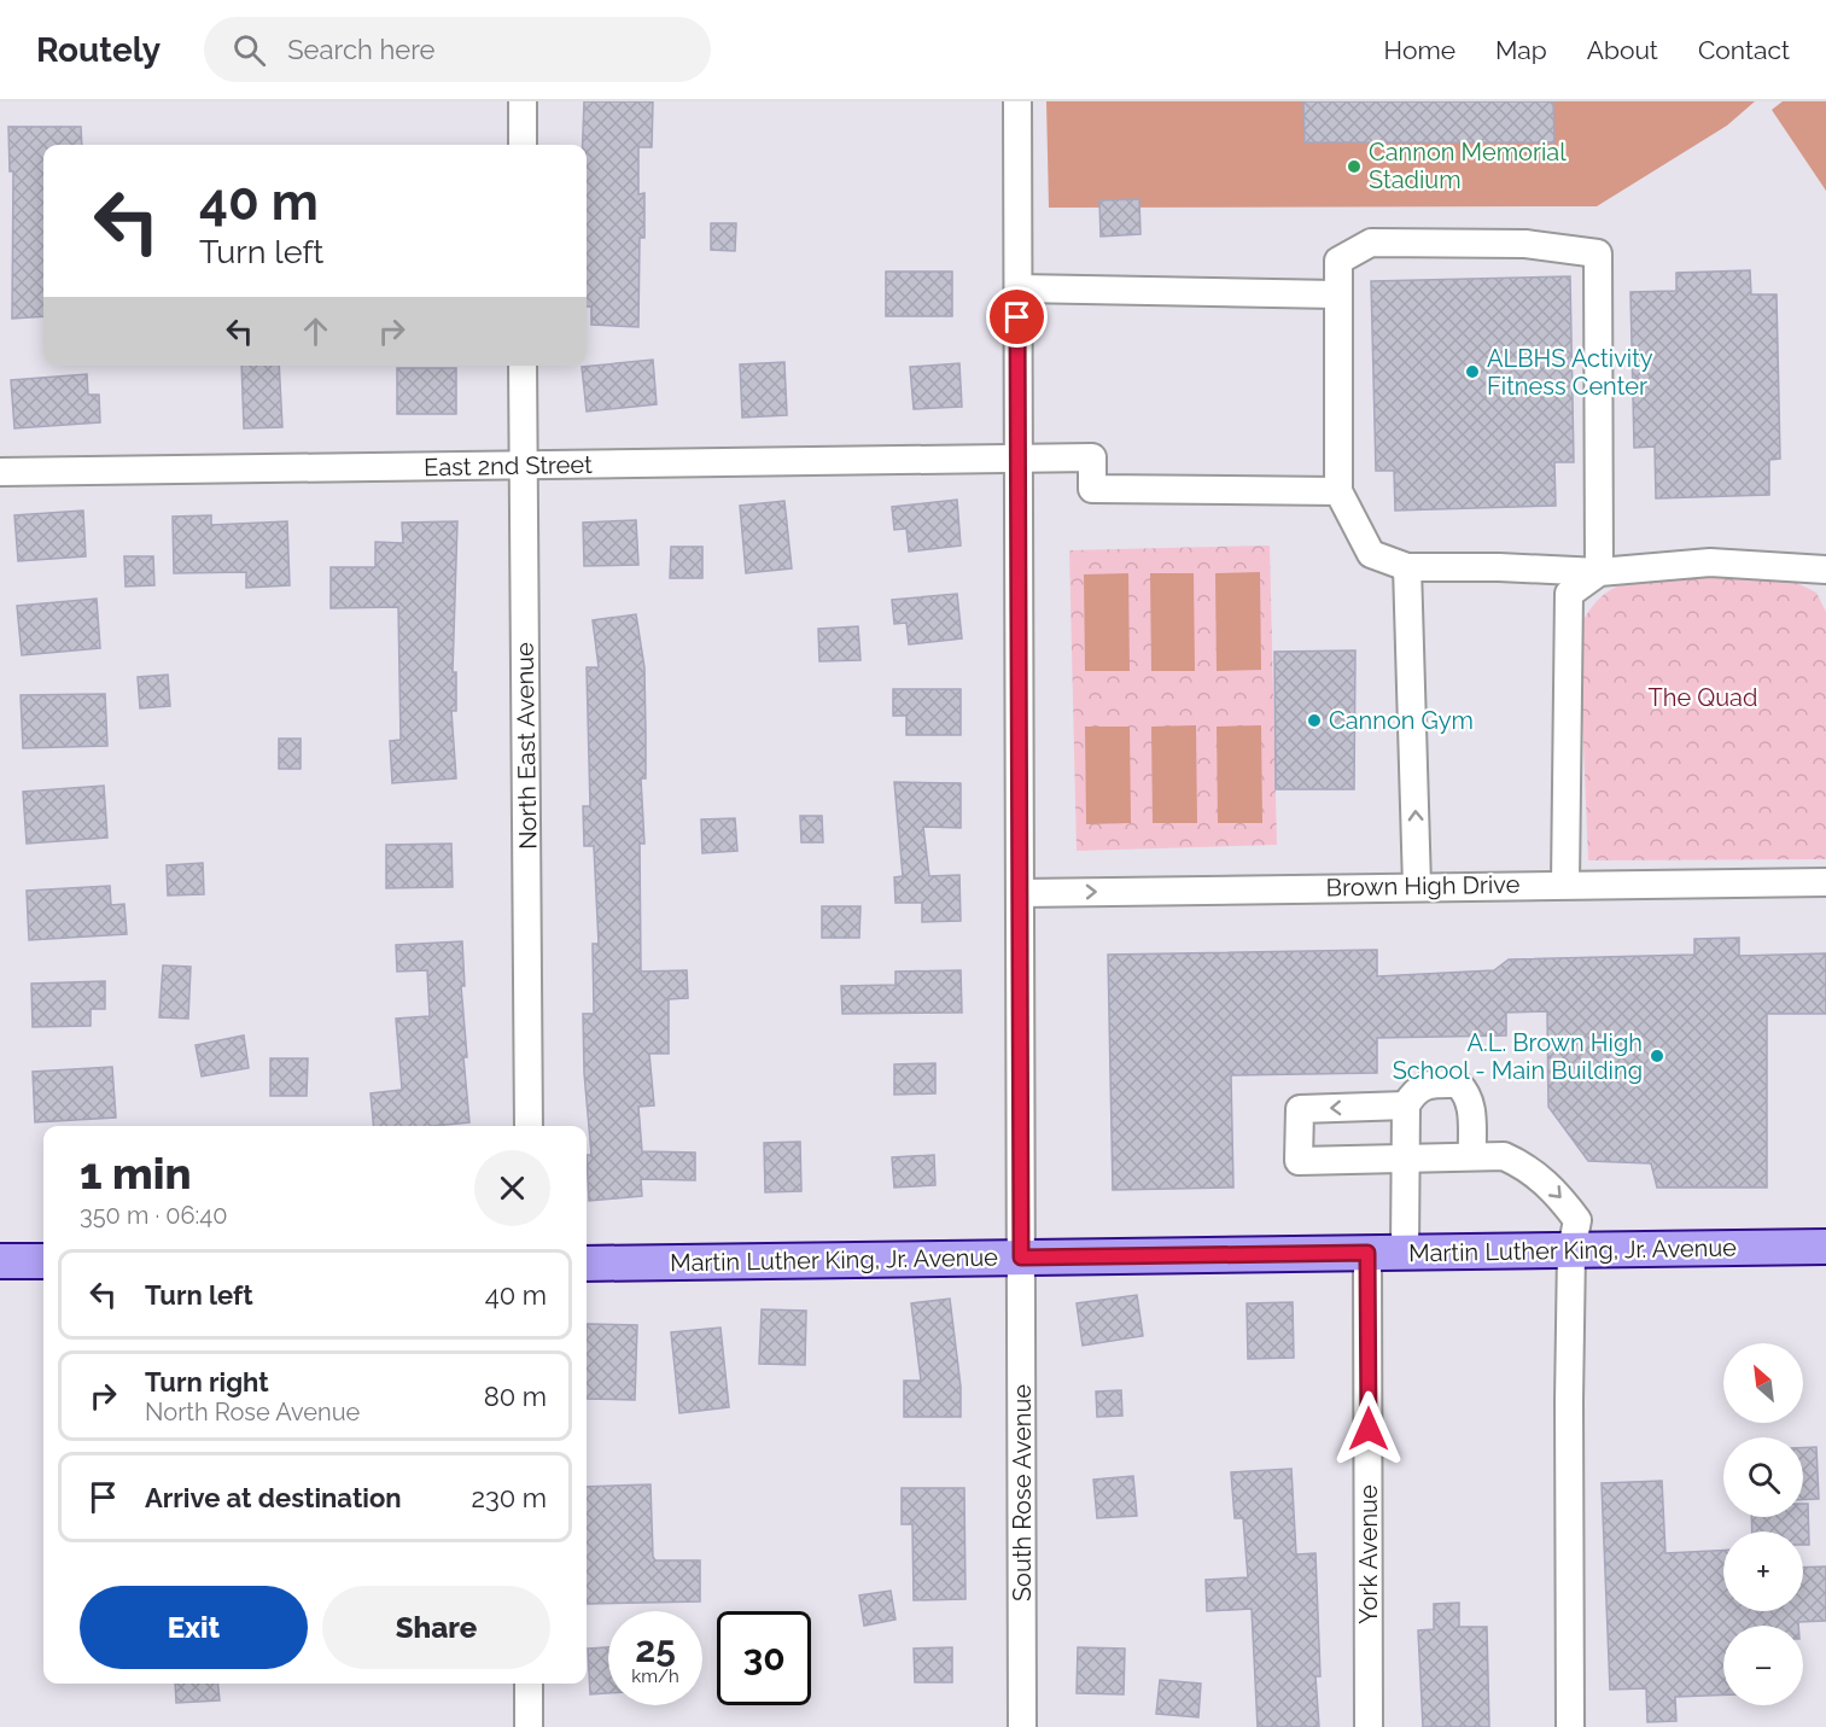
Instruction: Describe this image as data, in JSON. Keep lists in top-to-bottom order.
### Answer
{
  "streets": {
    "main road": ["Martin Luther King, Jr. Avenue"],
    "street": [
      "East 2nd Street",
      "North East Avenue",
      "Brown High Drive",
      "South Rose Avenue",
      "York Avenue"
    ]
  },
  "crossings": [
    ["East 2nd Street", "North East Avenue"],
    ["East 2nd Street", "South Rose Avenue"],
    ["Brown High Drive", "South Rose Avenue"],
    ["Martin Luther King, Jr. Avenue", "South Rose Avenue"],
    ["Martin Luther King, Jr. Avenue", "York Avenue"]
  ],
  "one_way": ["Brown High Drive"],
  "parks": ["The Quad"],
  "places": [
    "Cannon Memorial Stadium",
    "ALBHS Activity Fitness Center",
    "Cannon Gym",
    "A.L. Brown High School - Main Building"
  ],
  "north": "top left",
  "page": {
    "header": "Routely",
    "search": "Search here",
    "nav": [
      "Home",
      "Map",
      "About",
      "Contact"
    ],
    "turn": ["40 m", "Turn left"],
    "heading": ["1 min", "350 m · 06:40"],
    "list": [
      {
        "name": "Turn left",
        "value": "40 m"
      },
      {
        "name": "Turn right",
        "note": "North Rose Avenue",
        "value": "80 m"
      },
      {
        "name": "Arrive at destination",
        "value": "230 m"
      }
    ],
    "map_buttons": ["+", "−"],
    "buttons": ["Exit", "Share"],
    "speed": "25 km/h",
    "limit": "30"
  }
}
